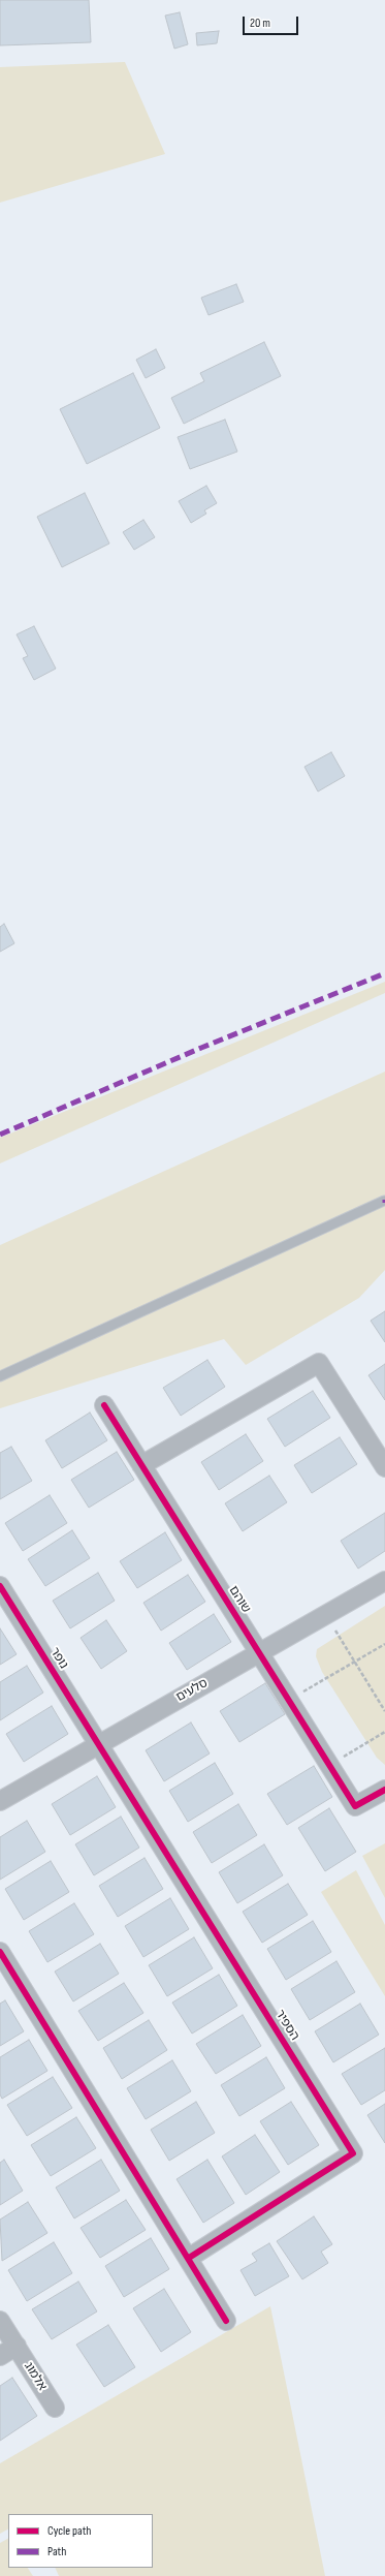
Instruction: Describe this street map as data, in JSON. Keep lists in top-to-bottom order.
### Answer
{
  "streets": {
    "street": [
      "שוהם",
      "נופר",
      "סלעים",
      "הספיר",
      "אלמוג"
    ]
  },
  "crossings": [
    ["שוהם", "סלעים"],
    ["נופר", "סלעים"],
    ["נופר", "הספיר"],
    ["סלעים", "הספיר"]
  ],
  "legend": ["Cycle path", "Path"],
  "scale_bar": "20 m"
}
